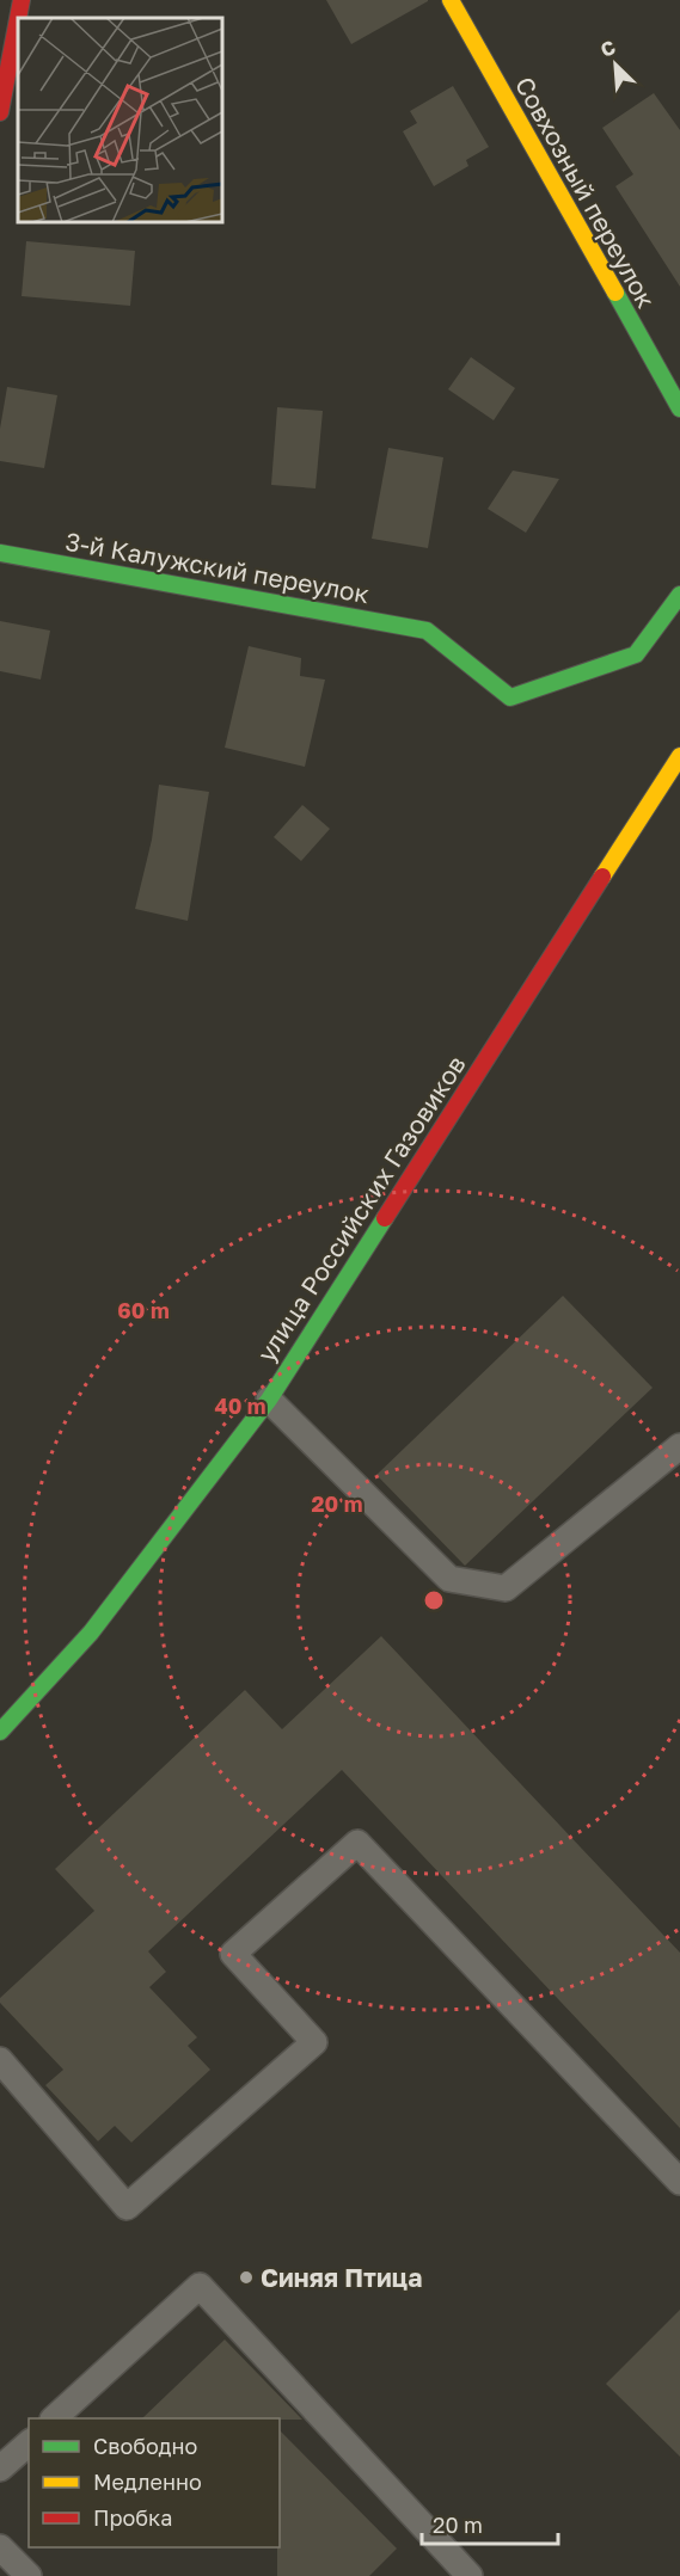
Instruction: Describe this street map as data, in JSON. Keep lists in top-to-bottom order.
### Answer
{
  "streets": {
    "street": ["Совхозный переулок", "3-й Калужский переулок", "улица Российских Газовиков"]
  },
  "places": ["Синяя Птица"],
  "legend": ["Свободно", "Медленно", "Пробка"],
  "scale_bar": "20 m",
  "north": "top left",
  "rings": ["60 m", "40 m", "20 m"]
}
